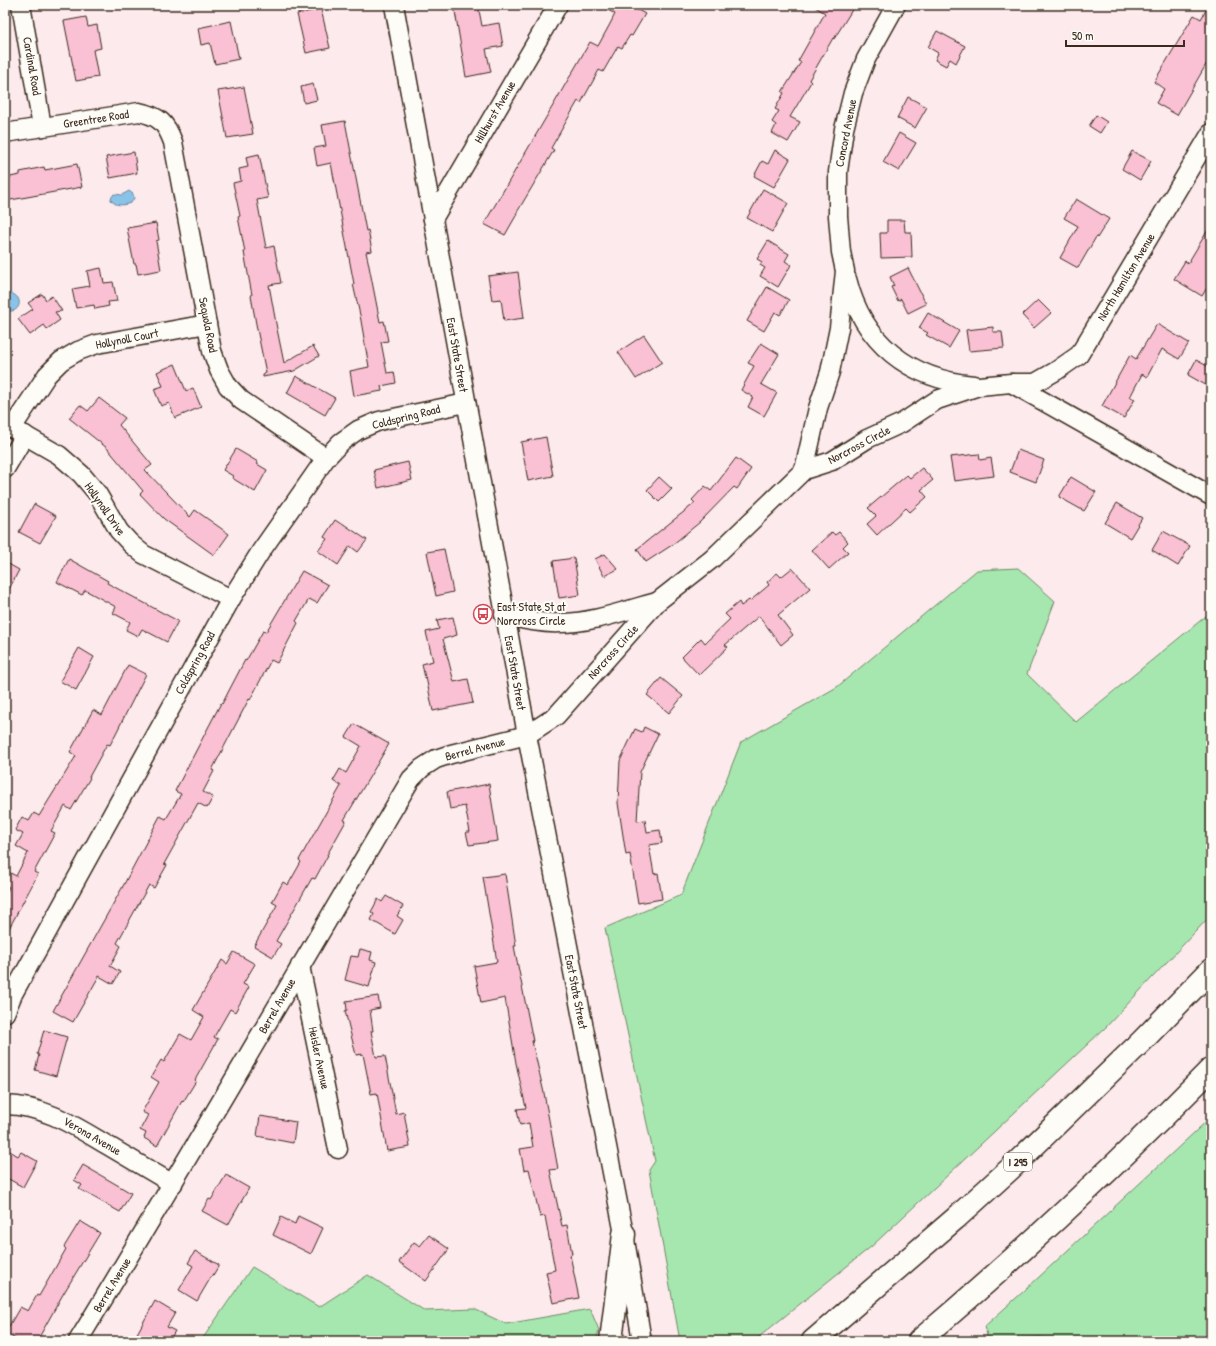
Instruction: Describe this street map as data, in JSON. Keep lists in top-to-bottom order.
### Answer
{
  "streets": {
    "highway": ["I 295"],
    "street": [
      "Cardinal Road",
      "Hillhurst Avenue",
      "Greentree Road",
      "Concord Avenue",
      "North Hamilton Avenue",
      "Sequola Road",
      "Hollynoll Court",
      "East State Street",
      "Coldspring Road",
      "Norcross Circle",
      "Hollynoll Drive",
      "Berrel Avenue",
      "Heisler Avenue",
      "Verona Avenue"
    ]
  },
  "crossings": [
    ["Cardinal Road", "Greentree Road"],
    ["Hillhurst Avenue", "East State Street"],
    ["Greentree Road", "Sequola Road"],
    ["Concord Avenue", "Norcross Circle"],
    ["North Hamilton Avenue", "Norcross Circle"],
    ["Sequola Road", "Hollynoll Court"],
    ["Sequola Road", "Coldspring Road"],
    ["Hollynoll Court", "Hollynoll Drive"],
    ["East State Street", "Coldspring Road"],
    ["East State Street", "Norcross Circle"],
    ["East State Street", "Berrel Avenue"],
    ["Coldspring Road", "Hollynoll Drive"],
    ["Norcross Circle", "Berrel Avenue"],
    ["Berrel Avenue", "Heisler Avenue"],
    ["Berrel Avenue", "Verona Avenue"]
  ],
  "places": {
    "bus stop": ["East State St at Norcross Circle"]
  },
  "scale_bar": "50 m"
}
